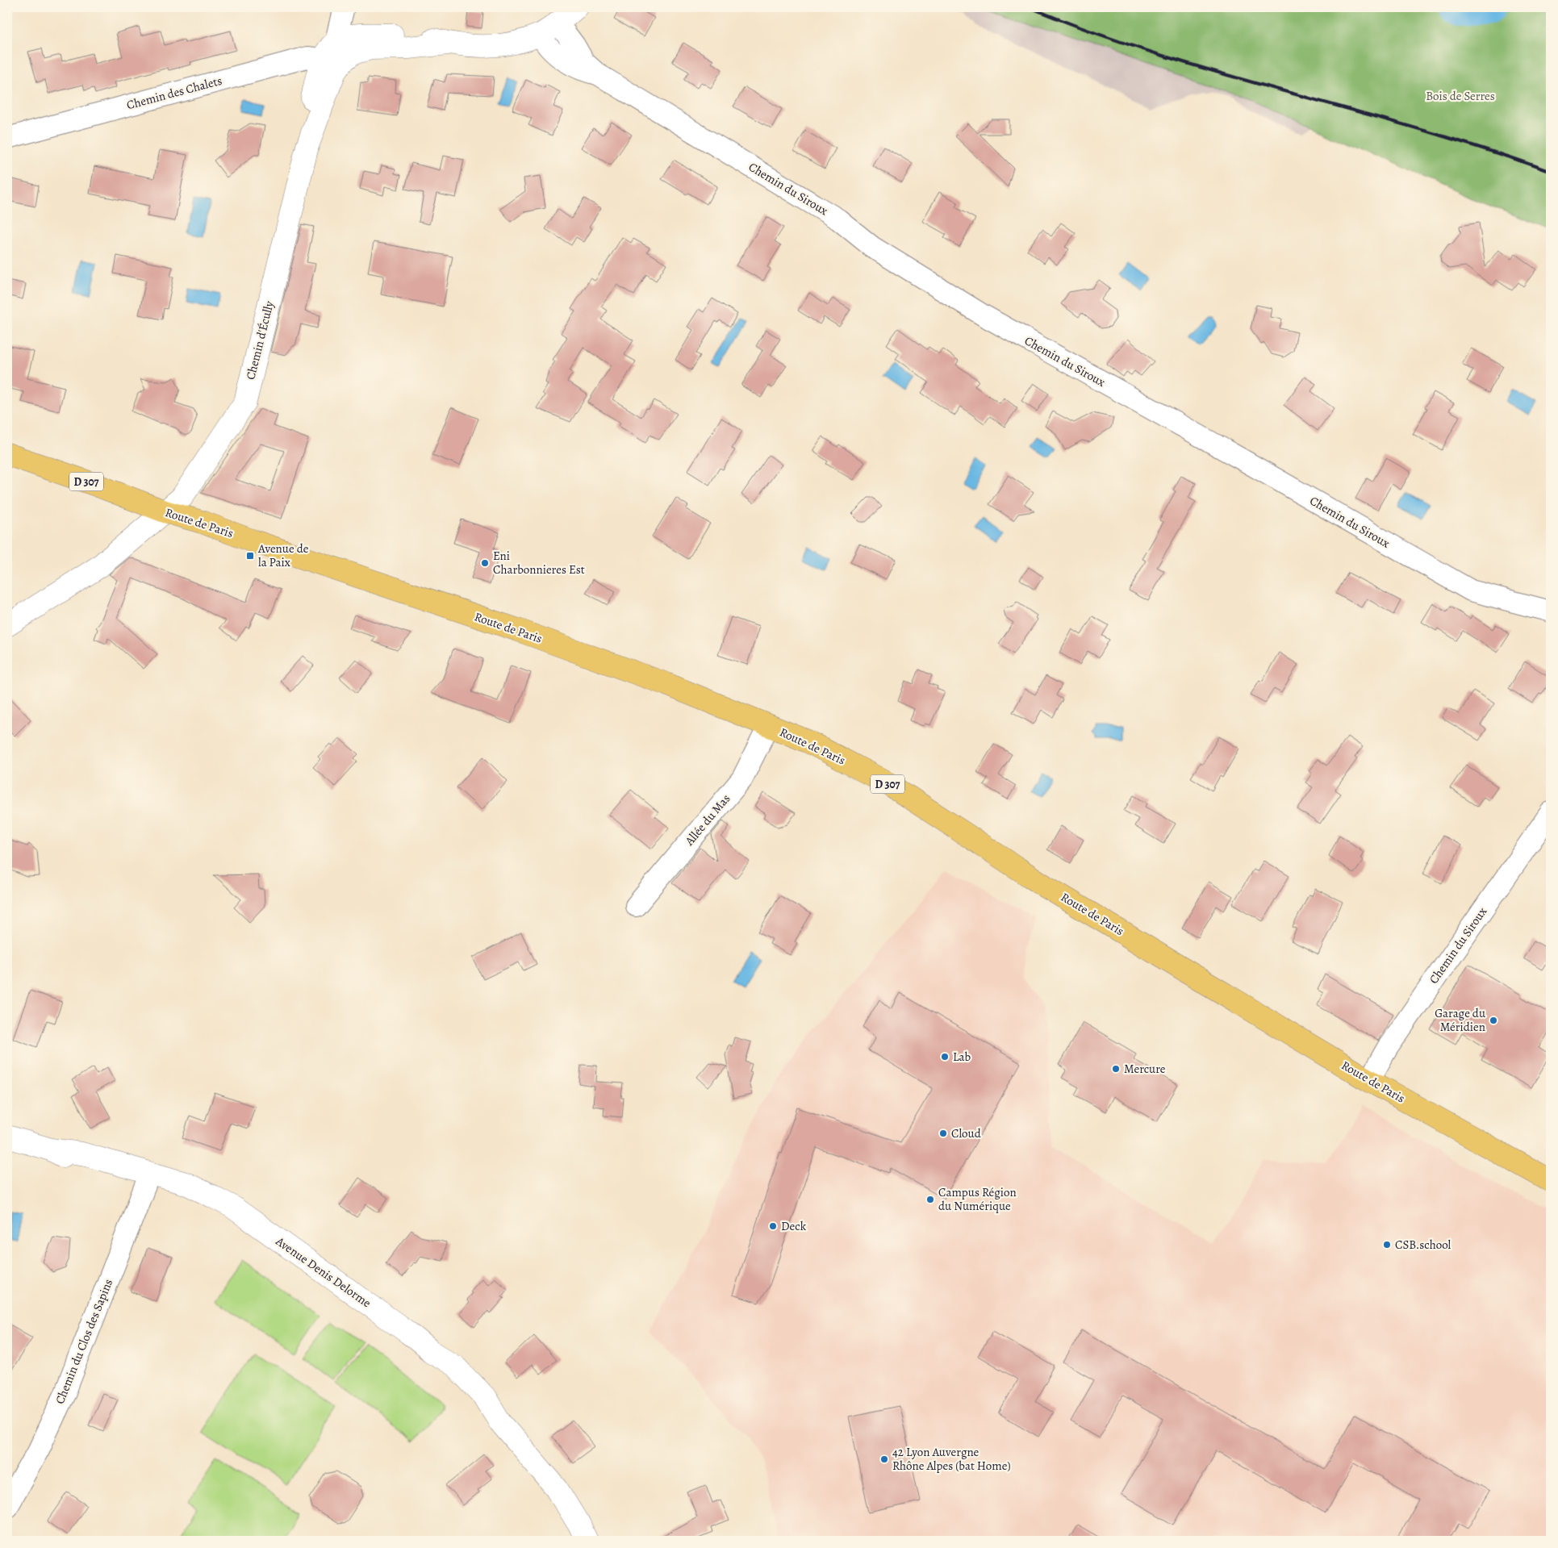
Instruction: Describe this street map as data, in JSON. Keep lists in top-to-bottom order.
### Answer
{
  "streets": {
    "main road": ["D 307", "Route de Paris"],
    "street": [
      "Chemin des Chalets",
      "Chemin du Siroux",
      "Chemin d'Écully",
      "Allée du Mas",
      "Avenue Denis Delorme",
      "Chemin du Clos des Sapins"
    ]
  },
  "crossings": [
    ["Chemin des Chalets", "Chemin d'Écully"],
    ["Chemin du Siroux", "Chemin d'Écully"],
    ["Chemin du Siroux", "Route de Paris"],
    ["Chemin d'Écully", "Route de Paris"],
    ["Route de Paris", "Allée du Mas"],
    ["Avenue Denis Delorme", "Chemin du Clos des Sapins"]
  ],
  "parks": ["Bois de Serres"],
  "places": {
    "transit": ["Avenue de la Paix"],
    "other": [
      "Eni Charbonnieres Est",
      "Garage du Méridien",
      "Lab",
      "Mercure",
      "Cloud",
      "Campus Région du Numérique",
      "Deck",
      "CSB.school",
      "42 Lyon Auvergne Rhône Alpes (bat Home)"
    ]
  }
}
